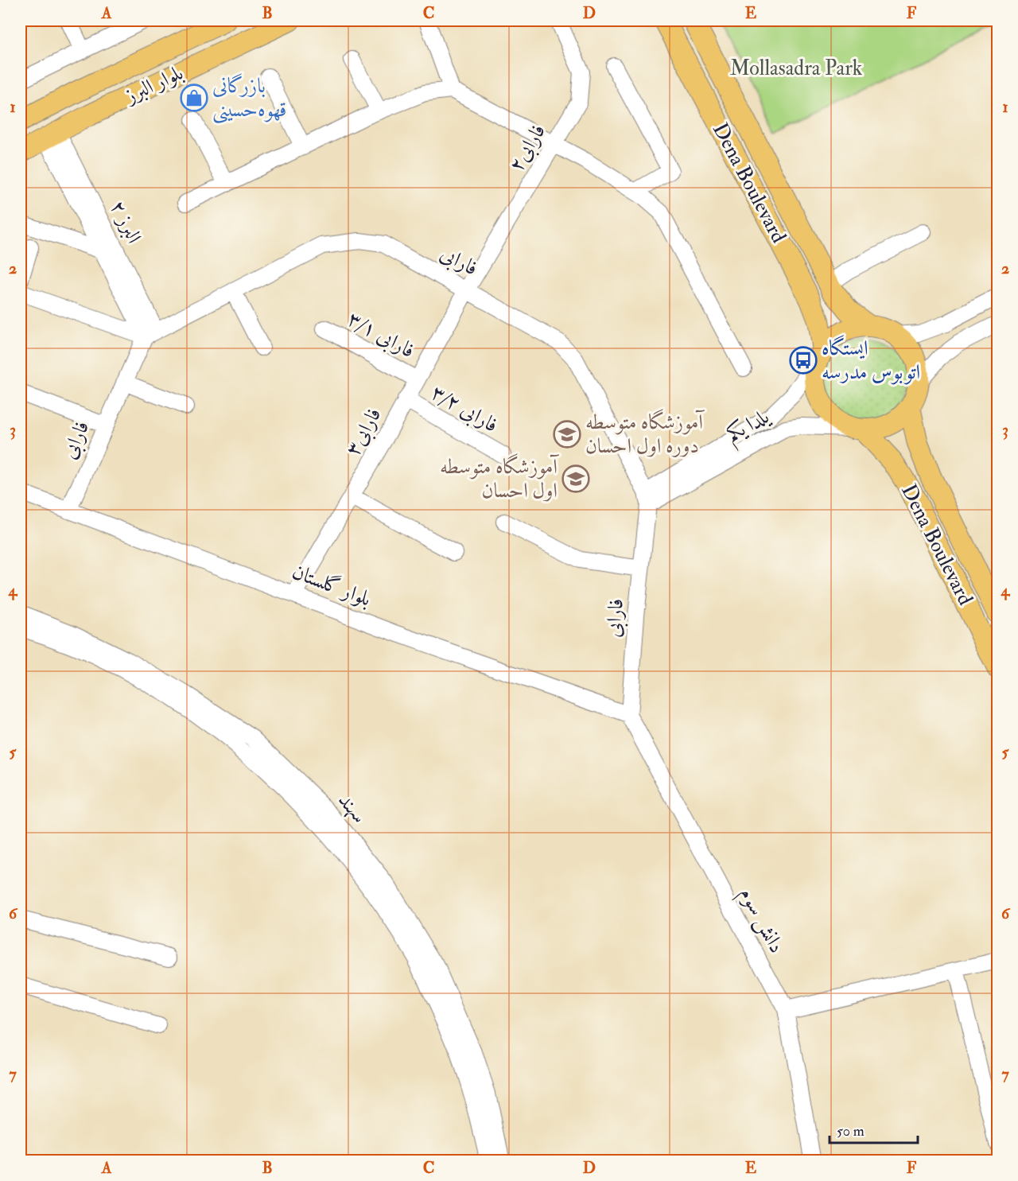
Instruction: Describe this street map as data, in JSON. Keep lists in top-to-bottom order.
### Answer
{
  "streets": {
    "main road": ["بلوار البرز", "Dena Boulevard"],
    "street": [
      "فارابی۲",
      "البرز ۲",
      "فارابی",
      "فارابی ۳/۱",
      "فارابی ۳/۲",
      "یلدا یکم",
      "فارابی۳",
      "بلوار گلستان",
      "سهند",
      "دانش سوم"
    ]
  },
  "crossings": [
    ["بلوار البرز", "البرز ۲"],
    ["فارابی۲", "فارابی"],
    ["فارابی۲", "فارابی۳"],
    ["Dena Boulevard", "یلدا یکم"],
    ["البرز ۲", "فارابی"],
    ["فارابی", "یلدا یکم"],
    ["فارابی", "فارابی۳"],
    ["فارابی", "بلوار گلستان"],
    ["فارابی", "دانش سوم"],
    ["فارابی ۳/۱", "فارابی۳"],
    ["فارابی ۳/۲", "فارابی۳"],
    ["فارابی۳", "بلوار گلستان"],
    ["بلوار گلستان", "دانش سوم"]
  ],
  "parks": ["Mollasadra Park"],
  "places": {
    "shop": ["بازرگانی قهوه‌حسینی"],
    "bus stop": ["ایستگاه اتوبوس مدرسه"],
    "school or university": ["آموزشگاه متوسطه دوره اول احسان", "آموزشگاه متوسطه اول احسان"]
  },
  "scale_bar": "50 m",
  "grid": {
    "columns": [
      "A",
      "B",
      "C",
      "D",
      "E",
      "F"
    ],
    "rows": [
      "1",
      "2",
      "3",
      "4",
      "5",
      "6",
      "7"
    ]
  }
}
